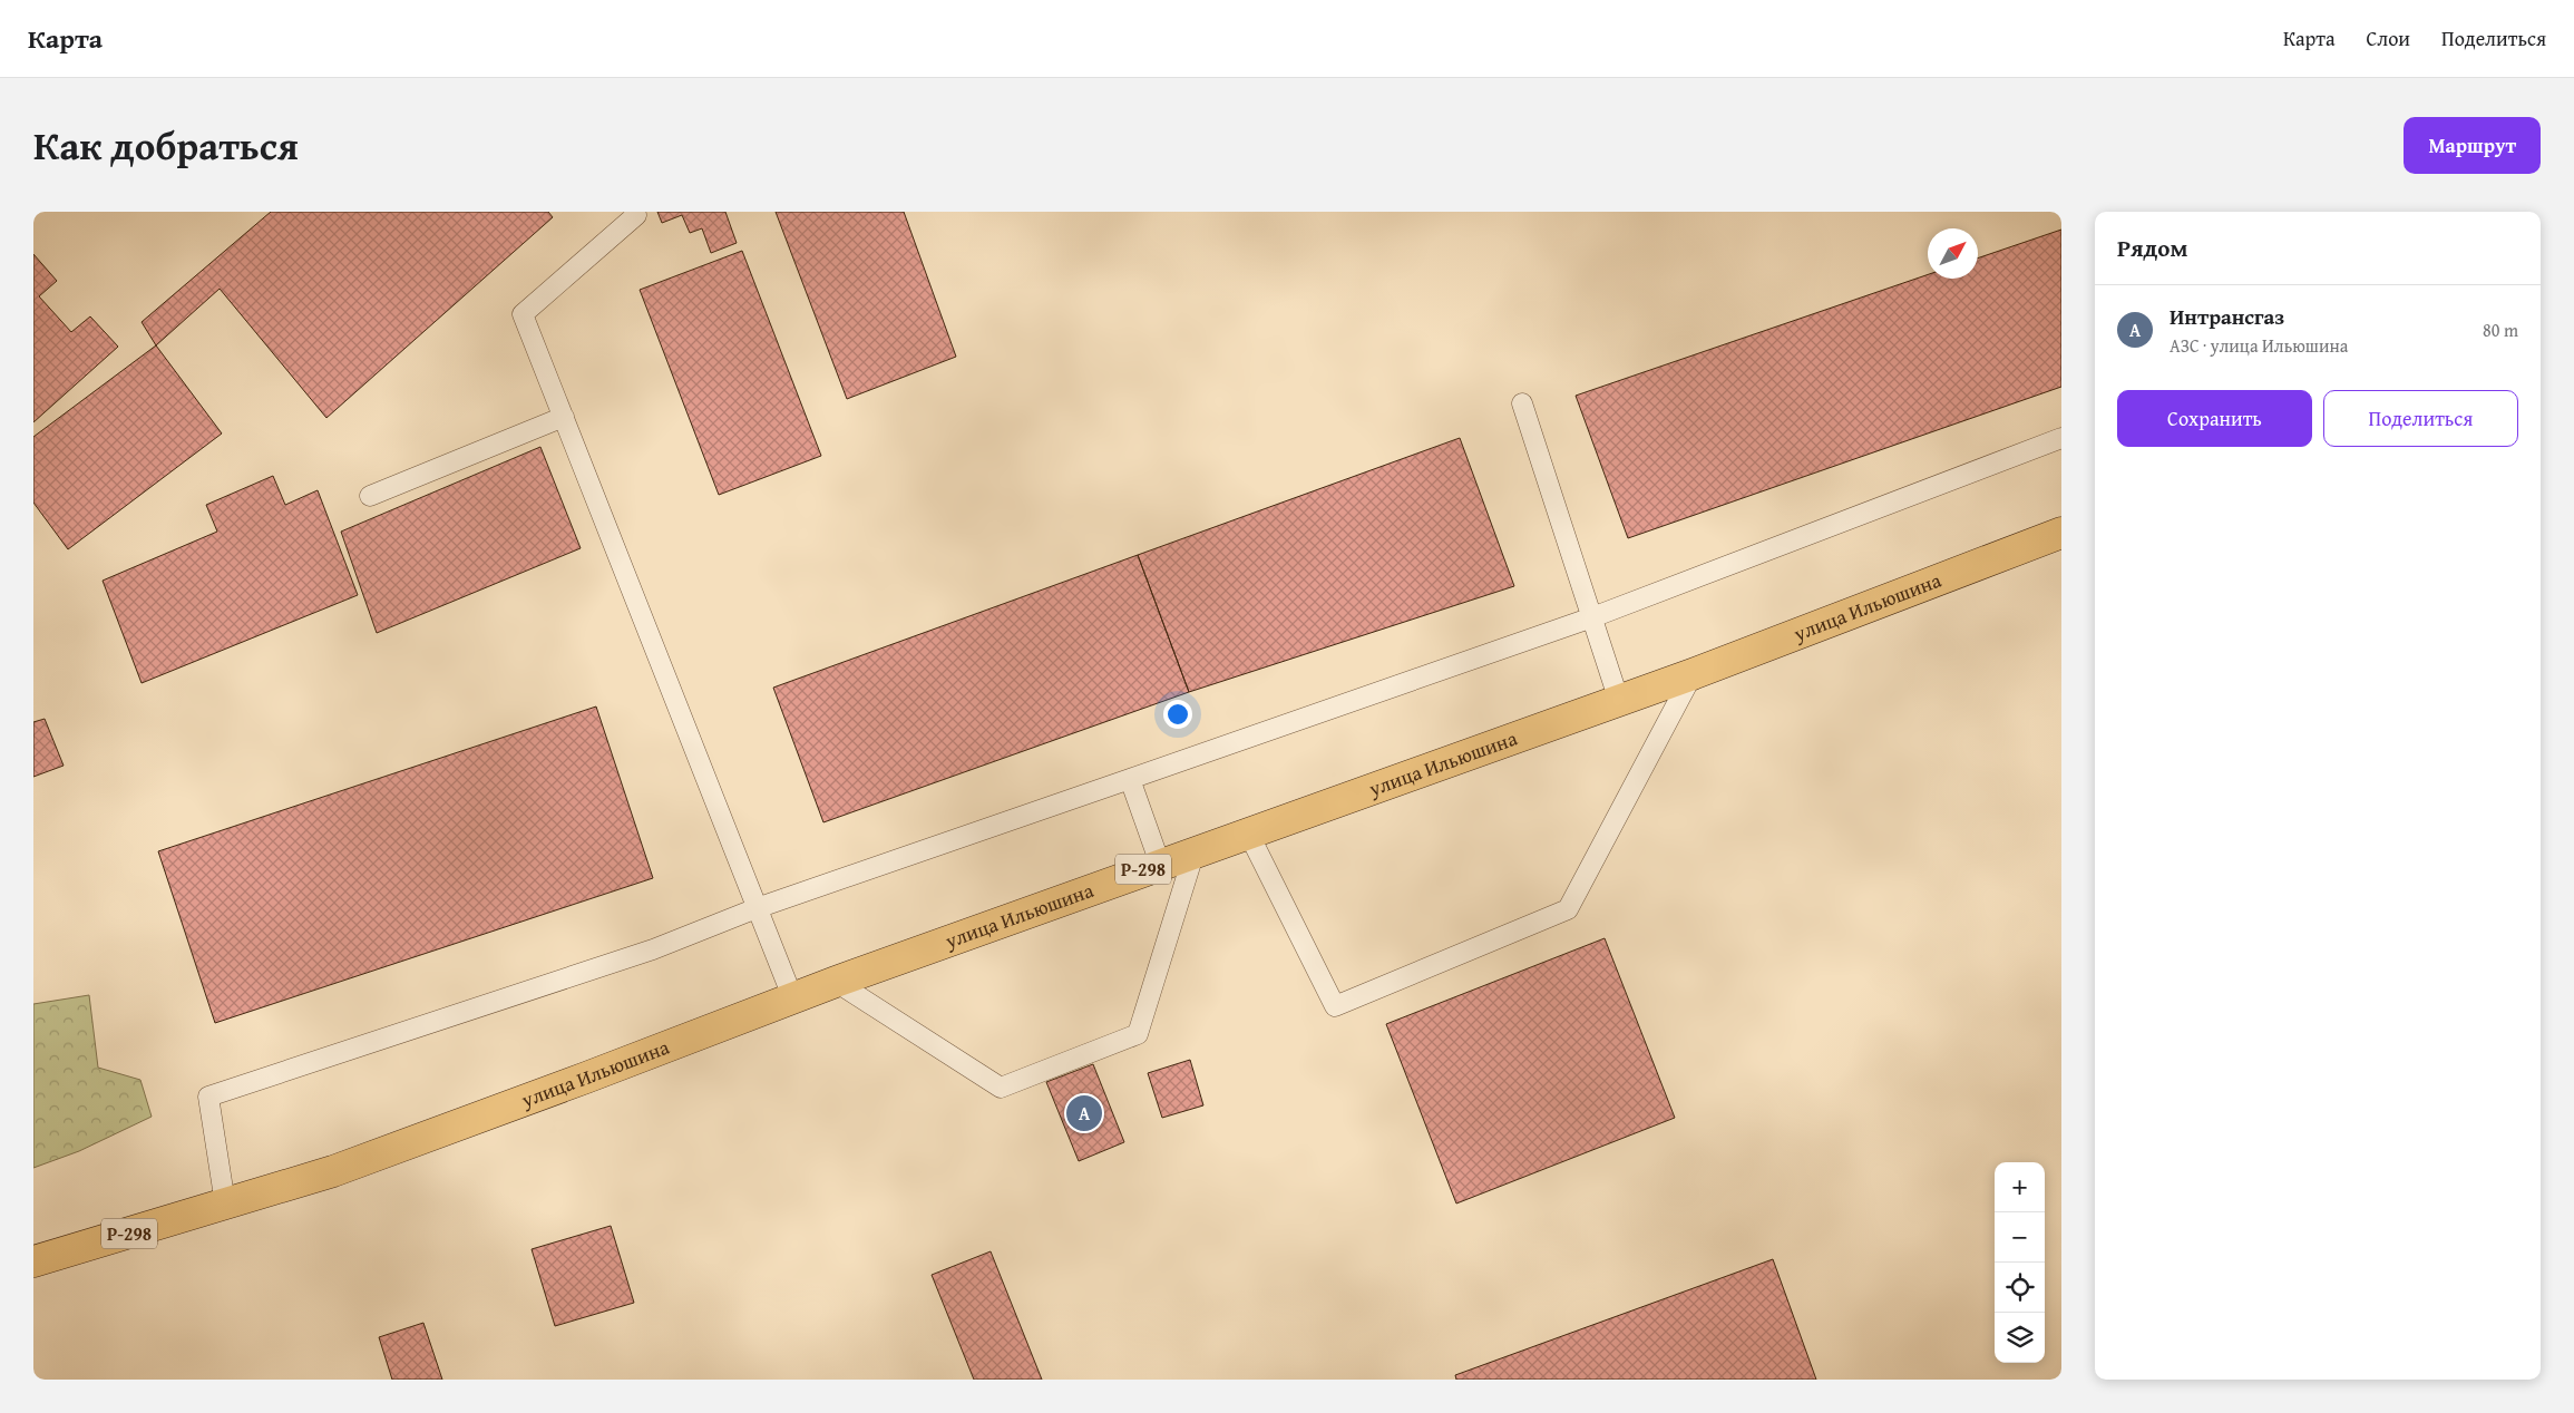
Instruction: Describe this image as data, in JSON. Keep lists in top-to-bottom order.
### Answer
{
  "streets": {
    "highway": ["улица Ильюшина", "Р-298"]
  },
  "north": "top right",
  "page": {
    "header": "Карта",
    "nav": ["Карта", "Слои", "Поделиться"],
    "title": "Как добраться",
    "buttons": [
      "Маршрут",
      ["Сохранить", "Поделиться"]
    ],
    "heading": "Рядом",
    "list": [
      {
        "mark": "A",
        "name": "Интрансгаз",
        "note": "АЗС · улица Ильюшина",
        "value": "80 m"
      }
    ],
    "pins": "A",
    "map_buttons": ["+", "−"]
  }
}
